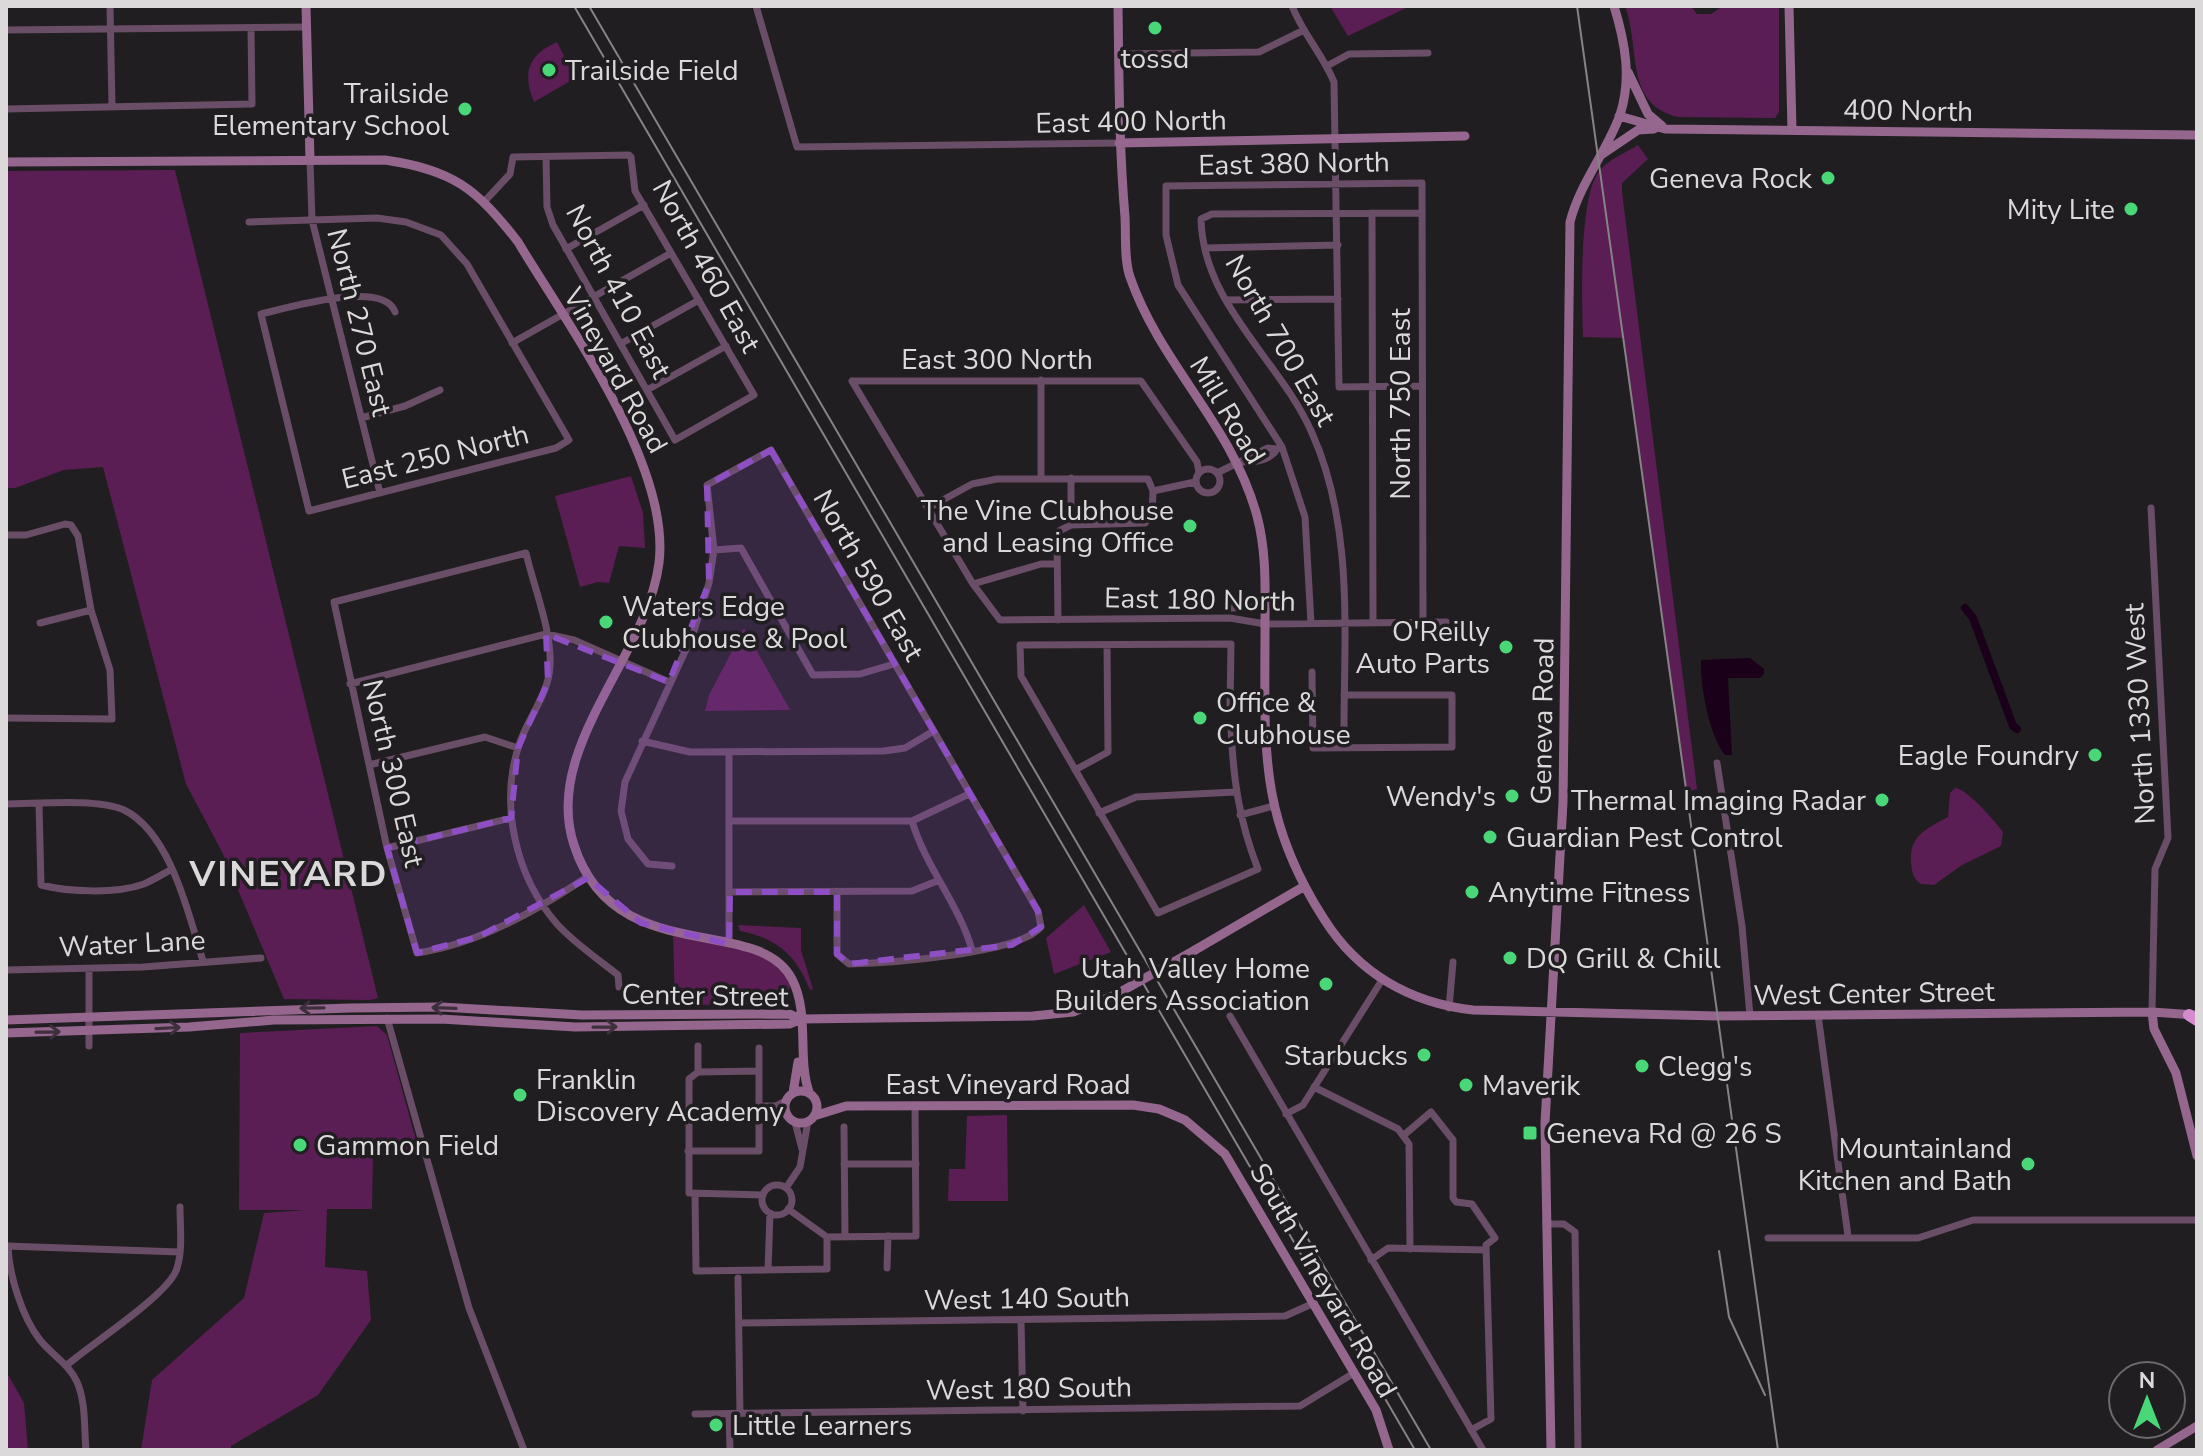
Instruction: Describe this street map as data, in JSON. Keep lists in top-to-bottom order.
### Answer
{
  "streets": {
    "main road": [
      "400 North",
      "East 400 North",
      "Vineyard Road",
      "Mill Road",
      "Geneva Road",
      "West Center Street",
      "Center Street",
      "East Vineyard Road",
      "South Vineyard Road"
    ],
    "street": [
      "East 380 North",
      "North 460 East",
      "North 410 East",
      "North 270 East",
      "North 700 East",
      "East 300 North",
      "North 750 East",
      "East 250 North",
      "North 590 East",
      "East 180 North",
      "North 1330 West",
      "North 300 East",
      "Water Lane",
      "West 140 South",
      "West 180 South"
    ]
  },
  "crossings": [
    ["400 North", "Geneva Road"],
    ["East 400 North", "Mill Road"],
    ["East 380 North", "North 750 East"],
    ["East 380 North", "East 180 North"],
    ["North 460 East", "North 410 East"],
    ["North 270 East", "East 250 North"],
    ["North 700 East", "East 180 North"],
    ["Vineyard Road", "Center Street"],
    ["North 750 East", "East 180 North"],
    ["Mill Road", "East 180 North"],
    ["Mill Road", "West Center Street"],
    ["Mill Road", "Center Street"],
    ["North 1330 West", "West Center Street"],
    ["Geneva Road", "West Center Street"],
    ["East Vineyard Road", "South Vineyard Road"],
    ["South Vineyard Road", "West 140 South"],
    ["South Vineyard Road", "West 180 South"]
  ],
  "districts": ["VINEYARD"],
  "places": {
    "other": [
      "tossd",
      "Trailside Field",
      "Trailside Elementary School",
      "Geneva Rock",
      "Mity Lite",
      "The Vine Clubhouse and Leasing Office",
      "Waters Edge Clubhouse & Pool",
      "O'Reilly Auto Parts",
      "Office & Clubhouse",
      "Eagle Foundry",
      "Wendy's",
      "Thermal Imaging Radar",
      "Guardian Pest Control",
      "Anytime Fitness",
      "DQ Grill & Chill",
      "Utah Valley Home Builders Association",
      "Starbucks",
      "Clegg's",
      "Maverik",
      "Franklin Discovery Academy",
      "Gammon Field",
      "Mountainland Kitchen and Bath",
      "Little Learners"
    ],
    "transit": ["Geneva Rd @ 26 S"]
  },
  "north": "top"
}
